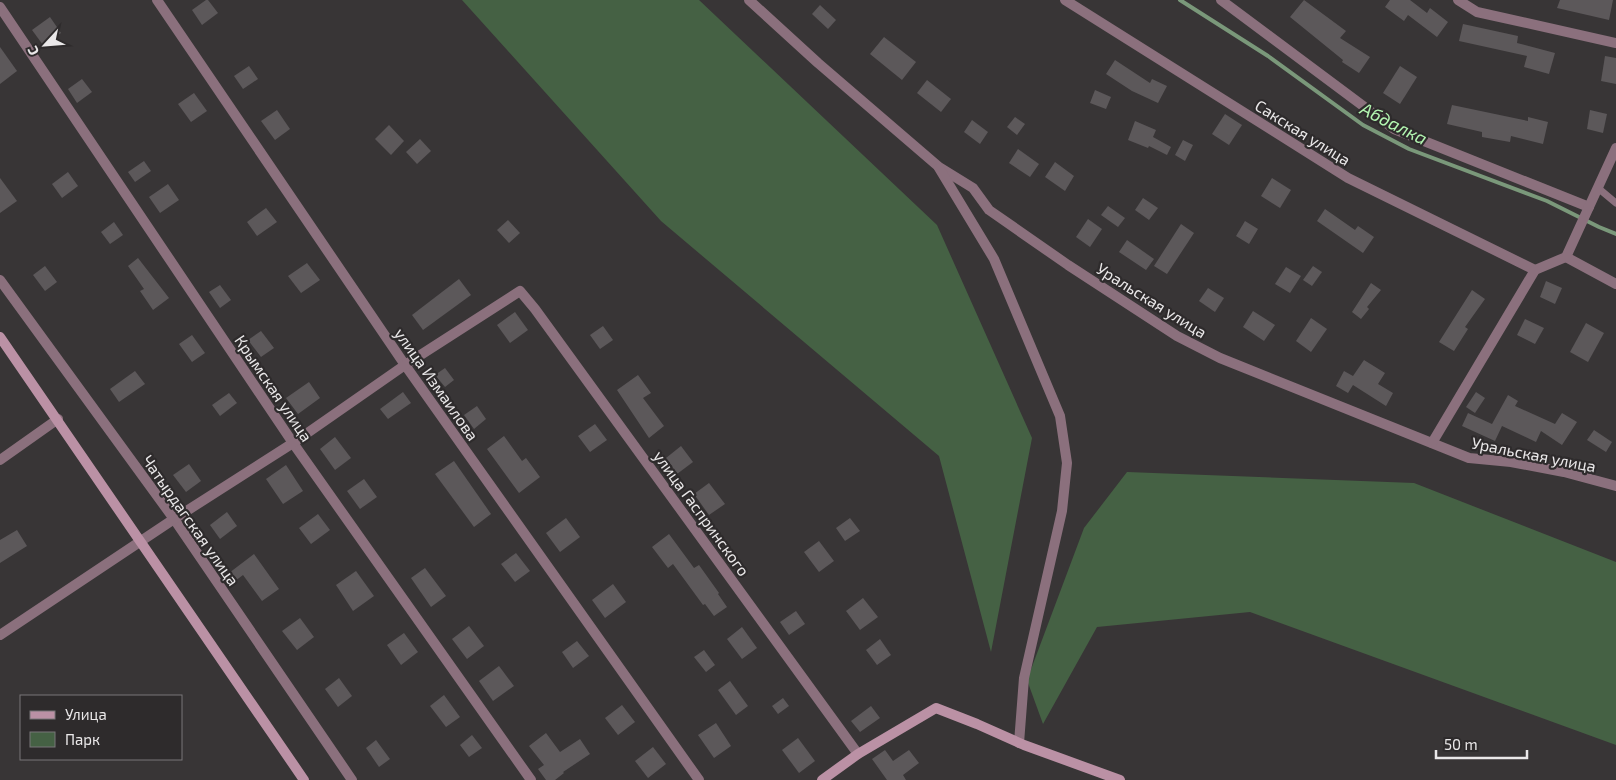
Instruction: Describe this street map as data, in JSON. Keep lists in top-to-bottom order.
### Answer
{
  "streets": {
    "street": [
      "Сакская улица",
      "Уральская улица",
      "улица Измаилова",
      "Крымская улица",
      "улица Гаспринского",
      "Чатырдагская улица"
    ]
  },
  "crossings": [
    ["улица Измаилова", "улица Гаспринского"]
  ],
  "water": ["Абдалка"],
  "legend": ["Улица", "Парк"],
  "scale_bar": "50 m",
  "north": "bottom left"
}
